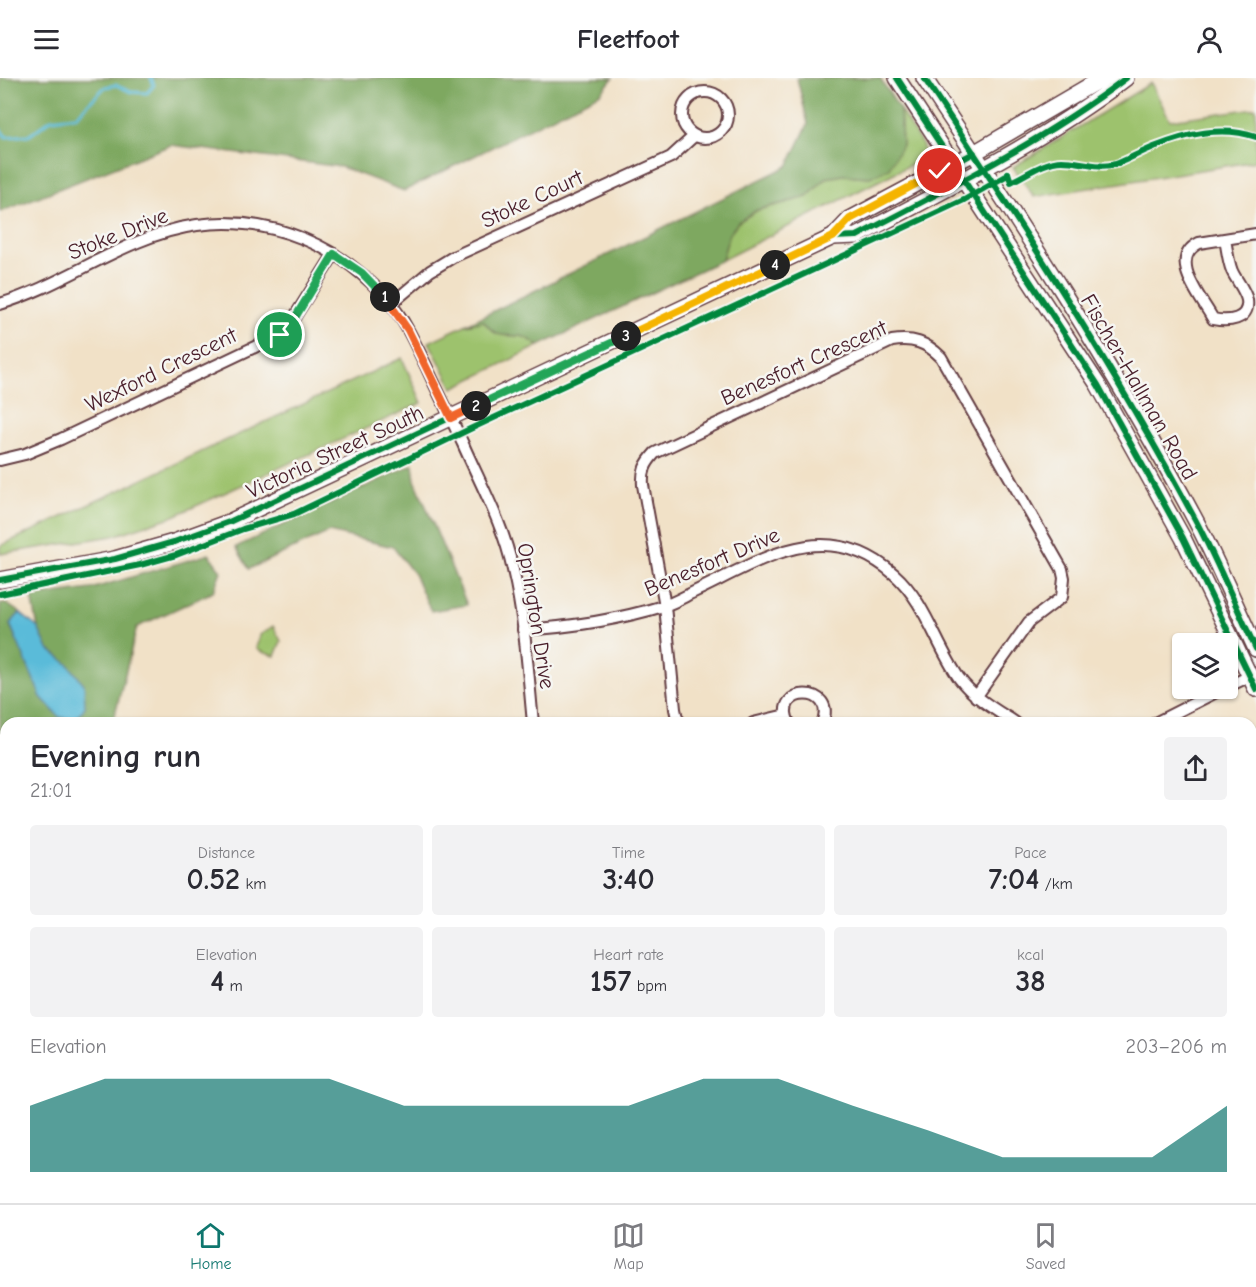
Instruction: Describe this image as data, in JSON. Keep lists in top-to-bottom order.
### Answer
{
  "streets": {
    "main road": ["Fischer-Hallman Road", "Victoria Street South"],
    "street": [
      "Stoke Court",
      "Stoke Drive",
      "Benesfort Crescent",
      "Wexford Crescent",
      "Benesfort Drive",
      "Oprington Drive"
    ]
  },
  "crossings": [
    ["Stoke Court", "Stoke Drive"],
    ["Stoke Drive", "Wexford Crescent"],
    ["Stoke Drive", "Victoria Street South"],
    ["Stoke Drive", "Oprington Drive"],
    ["Benesfort Crescent", "Benesfort Drive"],
    ["Fischer-Hallman Road", "Victoria Street South"],
    ["Victoria Street South", "Oprington Drive"],
    ["Benesfort Drive", "Oprington Drive"]
  ],
  "page": {
    "header": "Fleetfoot",
    "pins": [
      "4",
      "1",
      "3",
      "2"
    ],
    "heading": ["Evening run", "21:01"],
    "stats": [
      ["Distance", "0.52 km"],
      ["Time", "3:40"],
      ["Pace", "7:04 /km"],
      ["Elevation", "4 m"],
      ["Heart rate", "157 bpm"],
      ["kcal", "38"]
    ],
    "chart": ["Elevation", "203–206 m"],
    "tabs": ["Home", "Map", "Saved"]
  }
}
